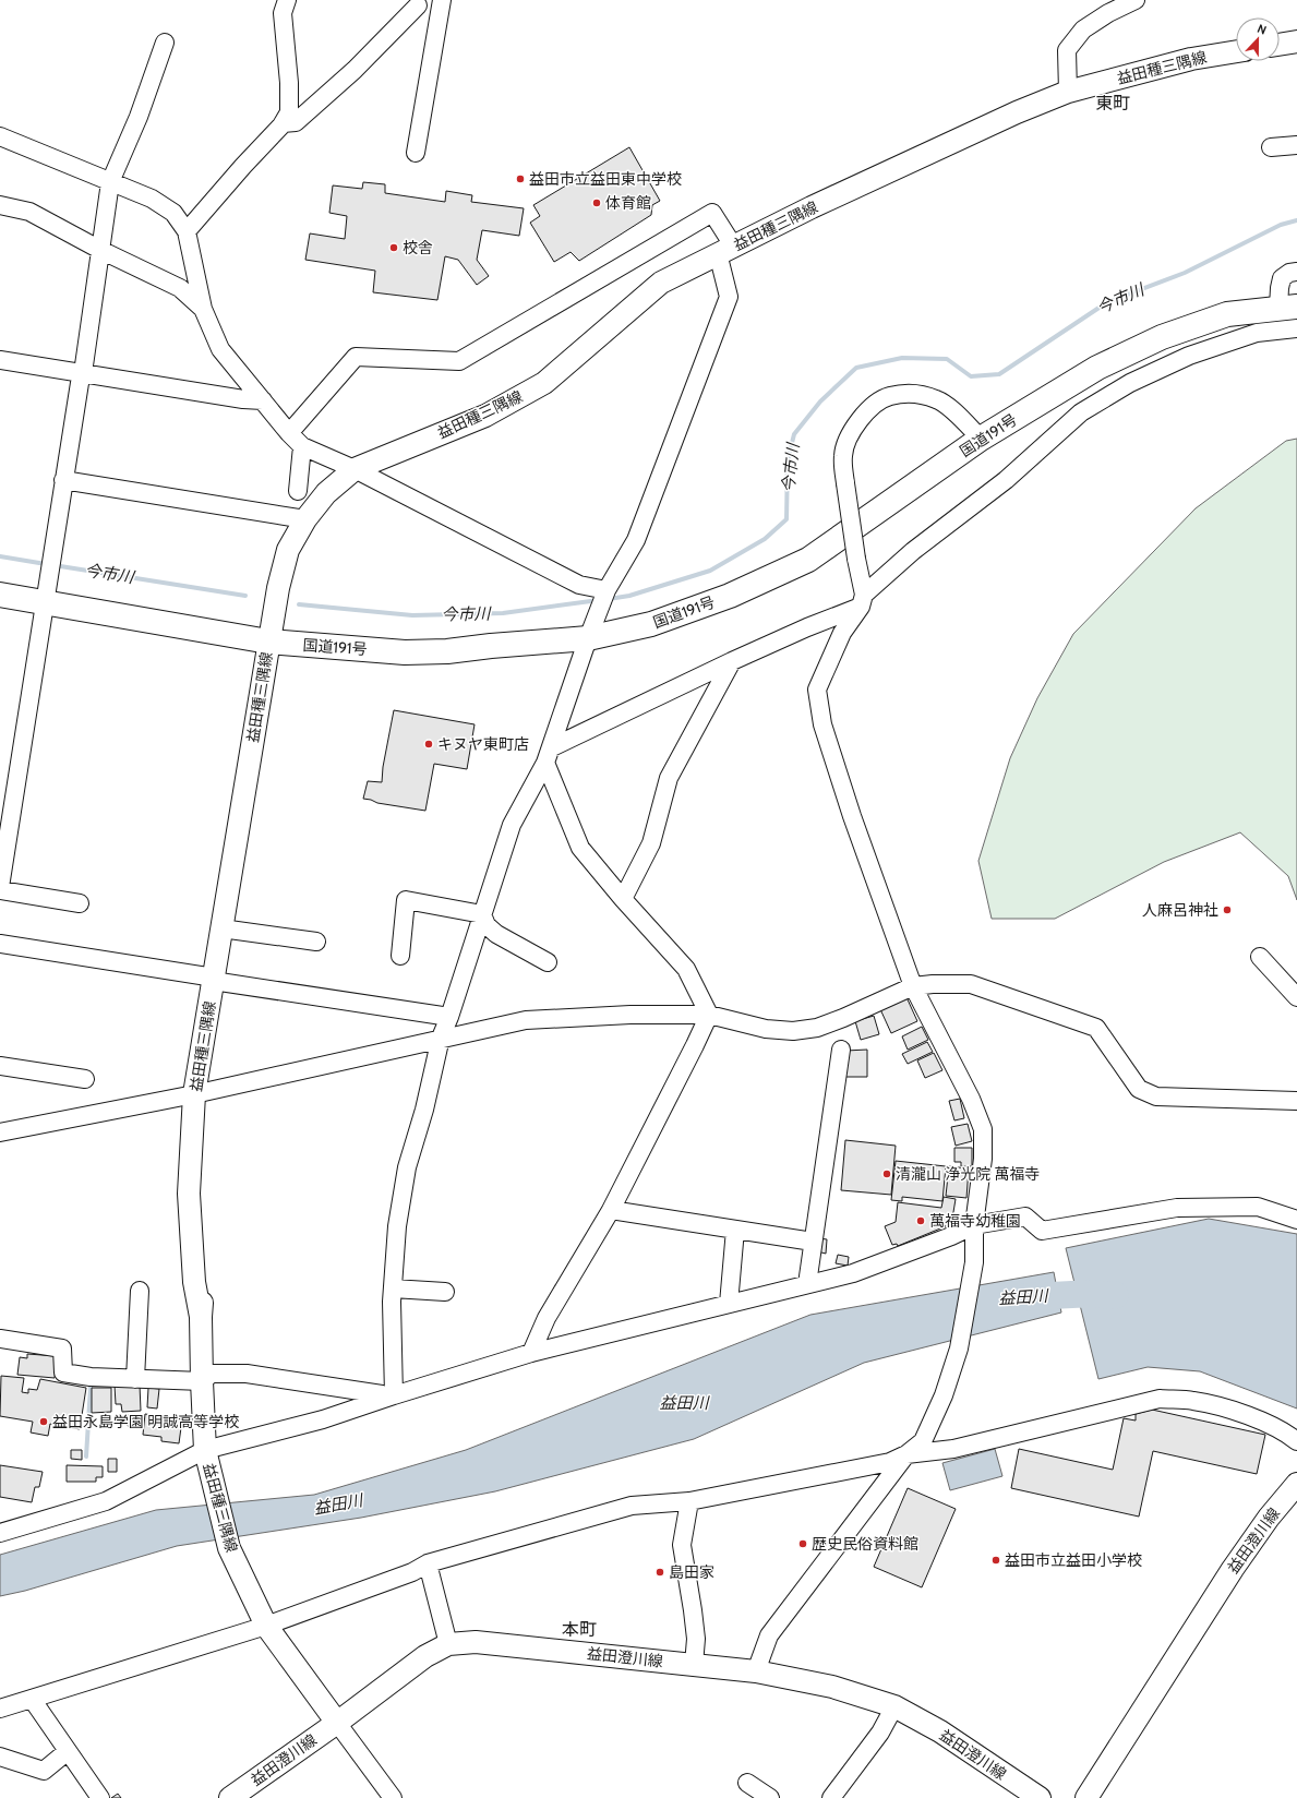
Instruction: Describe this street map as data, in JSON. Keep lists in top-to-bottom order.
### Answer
{
  "streets": {
    "highway": ["国道191号"],
    "main road": ["益田種三隅線", "益田澄川線"]
  },
  "crossings": [
    ["益田種三隅線", "国道191号"],
    ["益田種三隅線", "益田澄川線"]
  ],
  "districts": ["東町", "本町"],
  "water": ["今市川", "益田川"],
  "places": [
    "益田市立益田東中学校",
    "体育館",
    "校舎",
    "キヌヤ東町店",
    "人麻呂神社",
    "清瀧山 浄光院 萬福寺",
    "萬福寺幼稚園",
    "益田永島学園 明誠高等学校",
    "歴史民俗資料館",
    "益田市立益田小学校",
    "島田家"
  ],
  "north": "top"
}
